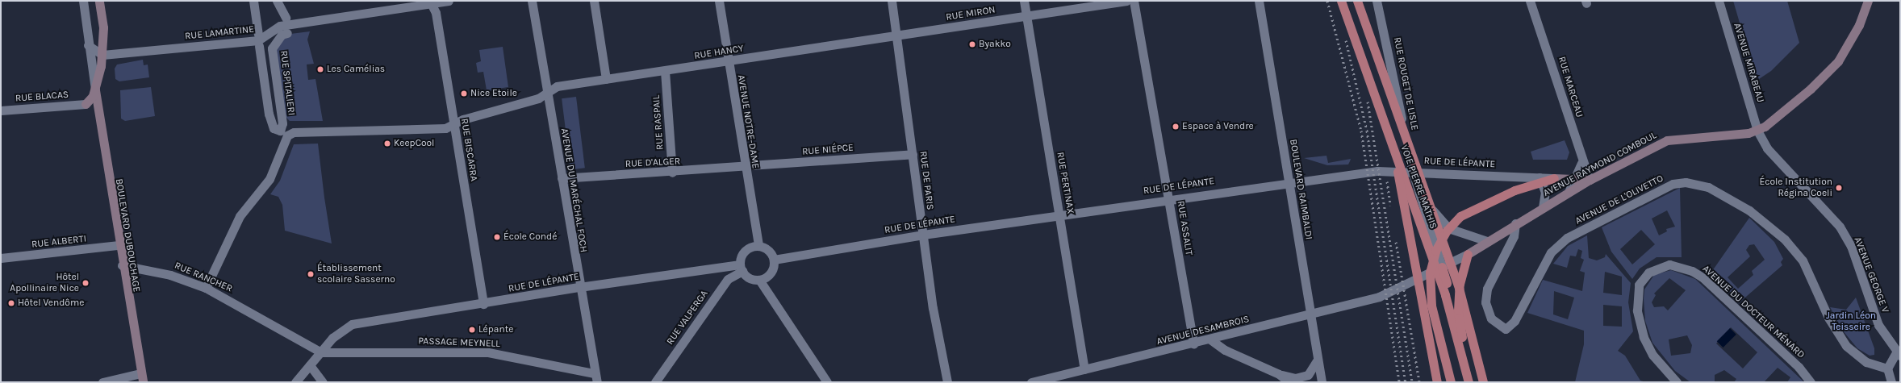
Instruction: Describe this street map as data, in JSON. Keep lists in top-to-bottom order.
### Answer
{
  "streets": {
    "highway": ["VOIE PIERRE MATHIS"],
    "main road": ["AVENUE RAYMOND COMBOUL", "BOULEVARD DUBOUCHAGE"],
    "street": [
      "RUE MIRON",
      "RUE LAMARTINE",
      "RUE HANCY",
      "AVENUE MIRABEAU",
      "RUE SPITALIERI",
      "RUE ROUGET DE LISLE",
      "RUE MARCEAU",
      "RUE BLACAS",
      "AVENUE NOTRE-DAME",
      "RUE RASPAIL",
      "RUE BISCARRA",
      "RUE NIÉPCE",
      "RUE D'ALGER",
      "RUE DE LÉPANTE",
      "RUE DE PARIS",
      "RUE PERTINAX",
      "BOULEVARD RAIMBALDI",
      "AVENUE DU MARÉCHAL FOCH",
      "AVENUE DE L'OLIVETTO",
      "RUE ASSALIT",
      "RUE ALBERTI",
      "AVENUE GEORGE V",
      "RUE RANCHER",
      "AVENUE DU DOCTEUR MÉNARD",
      "RUE VALPERGA",
      "AVENUE DESAMBROIS",
      "PASSAGE MEYNELL"
    ]
  },
  "crossings": [
    ["RUE MIRON", "RUE HANCY"],
    ["RUE MIRON", "RUE DE PARIS"],
    ["RUE MIRON", "RUE PERTINAX"],
    ["RUE LAMARTINE", "RUE BISCARRA"],
    ["RUE LAMARTINE", "BOULEVARD DUBOUCHAGE"],
    ["RUE HANCY", "AVENUE NOTRE-DAME"],
    ["RUE HANCY", "RUE RASPAIL"],
    ["RUE HANCY", "RUE BISCARRA"],
    ["RUE HANCY", "RUE DE PARIS"],
    ["RUE HANCY", "AVENUE DU MARÉCHAL FOCH"],
    ["RUE HANCY", "RUE RANCHER"],
    ["AVENUE MIRABEAU", "AVENUE RAYMOND COMBOUL"],
    ["AVENUE MIRABEAU", "AVENUE GEORGE V"],
    ["RUE ROUGET DE LISLE", "RUE DE LÉPANTE"],
    ["RUE MARCEAU", "AVENUE RAYMOND COMBOUL"],
    ["RUE BLACAS", "BOULEVARD DUBOUCHAGE"],
    ["AVENUE NOTRE-DAME", "RUE NIÉPCE"],
    ["AVENUE NOTRE-DAME", "RUE D'ALGER"],
    ["AVENUE NOTRE-DAME", "RUE DE LÉPANTE"],
    ["AVENUE NOTRE-DAME", "RUE VALPERGA"],
    ["RUE RASPAIL", "RUE D'ALGER"],
    ["RUE BISCARRA", "RUE DE LÉPANTE"],
    ["RUE NIÉPCE", "RUE D'ALGER"],
    ["RUE NIÉPCE", "RUE DE PARIS"],
    ["RUE D'ALGER", "AVENUE DU MARÉCHAL FOCH"],
    ["RUE DE LÉPANTE", "RUE DE PARIS"],
    ["RUE DE LÉPANTE", "RUE PERTINAX"],
    ["RUE DE LÉPANTE", "BOULEVARD RAIMBALDI"],
    ["RUE DE LÉPANTE", "AVENUE DU MARÉCHAL FOCH"],
    ["RUE DE LÉPANTE", "RUE ASSALIT"],
    ["RUE DE LÉPANTE", "RUE RANCHER"],
    ["RUE DE LÉPANTE", "RUE VALPERGA"],
    ["RUE DE LÉPANTE", "PASSAGE MEYNELL"],
    ["AVENUE RAYMOND COMBOUL", "AVENUE DE L'OLIVETTO"],
    ["AVENUE RAYMOND COMBOUL", "AVENUE GEORGE V"],
    ["AVENUE RAYMOND COMBOUL", "AVENUE DESAMBROIS"],
    ["RUE PERTINAX", "AVENUE DESAMBROIS"],
    ["BOULEVARD RAIMBALDI", "AVENUE DESAMBROIS"],
    ["AVENUE DU MARÉCHAL FOCH", "PASSAGE MEYNELL"],
    ["RUE ASSALIT", "AVENUE DESAMBROIS"],
    ["BOULEVARD DUBOUCHAGE", "RUE ALBERTI"],
    ["BOULEVARD DUBOUCHAGE", "RUE RANCHER"],
    ["RUE RANCHER", "PASSAGE MEYNELL"]
  ],
  "parks": ["Jardin Léon Teisseire"],
  "places": [
    "Byakko",
    "Les Camélias",
    "Nice Etoile",
    "Espace à Vendre",
    "KeepCool",
    "École Institution Régina Coeli",
    "École Condé",
    "Établissement scolaire Sasserno",
    "Hôtel Apollinaire Nice",
    "Hôtel Vendôme",
    "Lépante"
  ]
}
